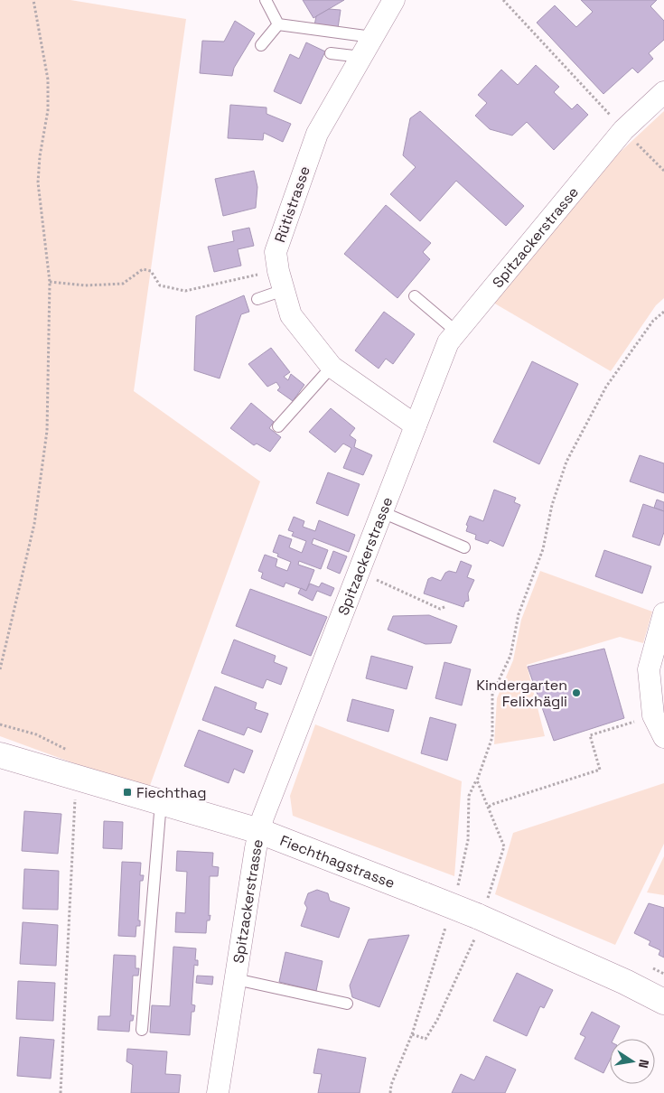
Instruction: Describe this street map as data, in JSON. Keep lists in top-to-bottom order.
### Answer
{
  "streets": {
    "street": ["Rütistrasse", "Spitzackerstrasse", "Fiechthagstrasse"]
  },
  "crossings": [
    ["Rütistrasse", "Spitzackerstrasse"],
    ["Spitzackerstrasse", "Fiechthagstrasse"]
  ],
  "places": {
    "other": ["Kindergarten Felixhägli"],
    "transit": ["Fiechthag"]
  },
  "north": "right"
}
